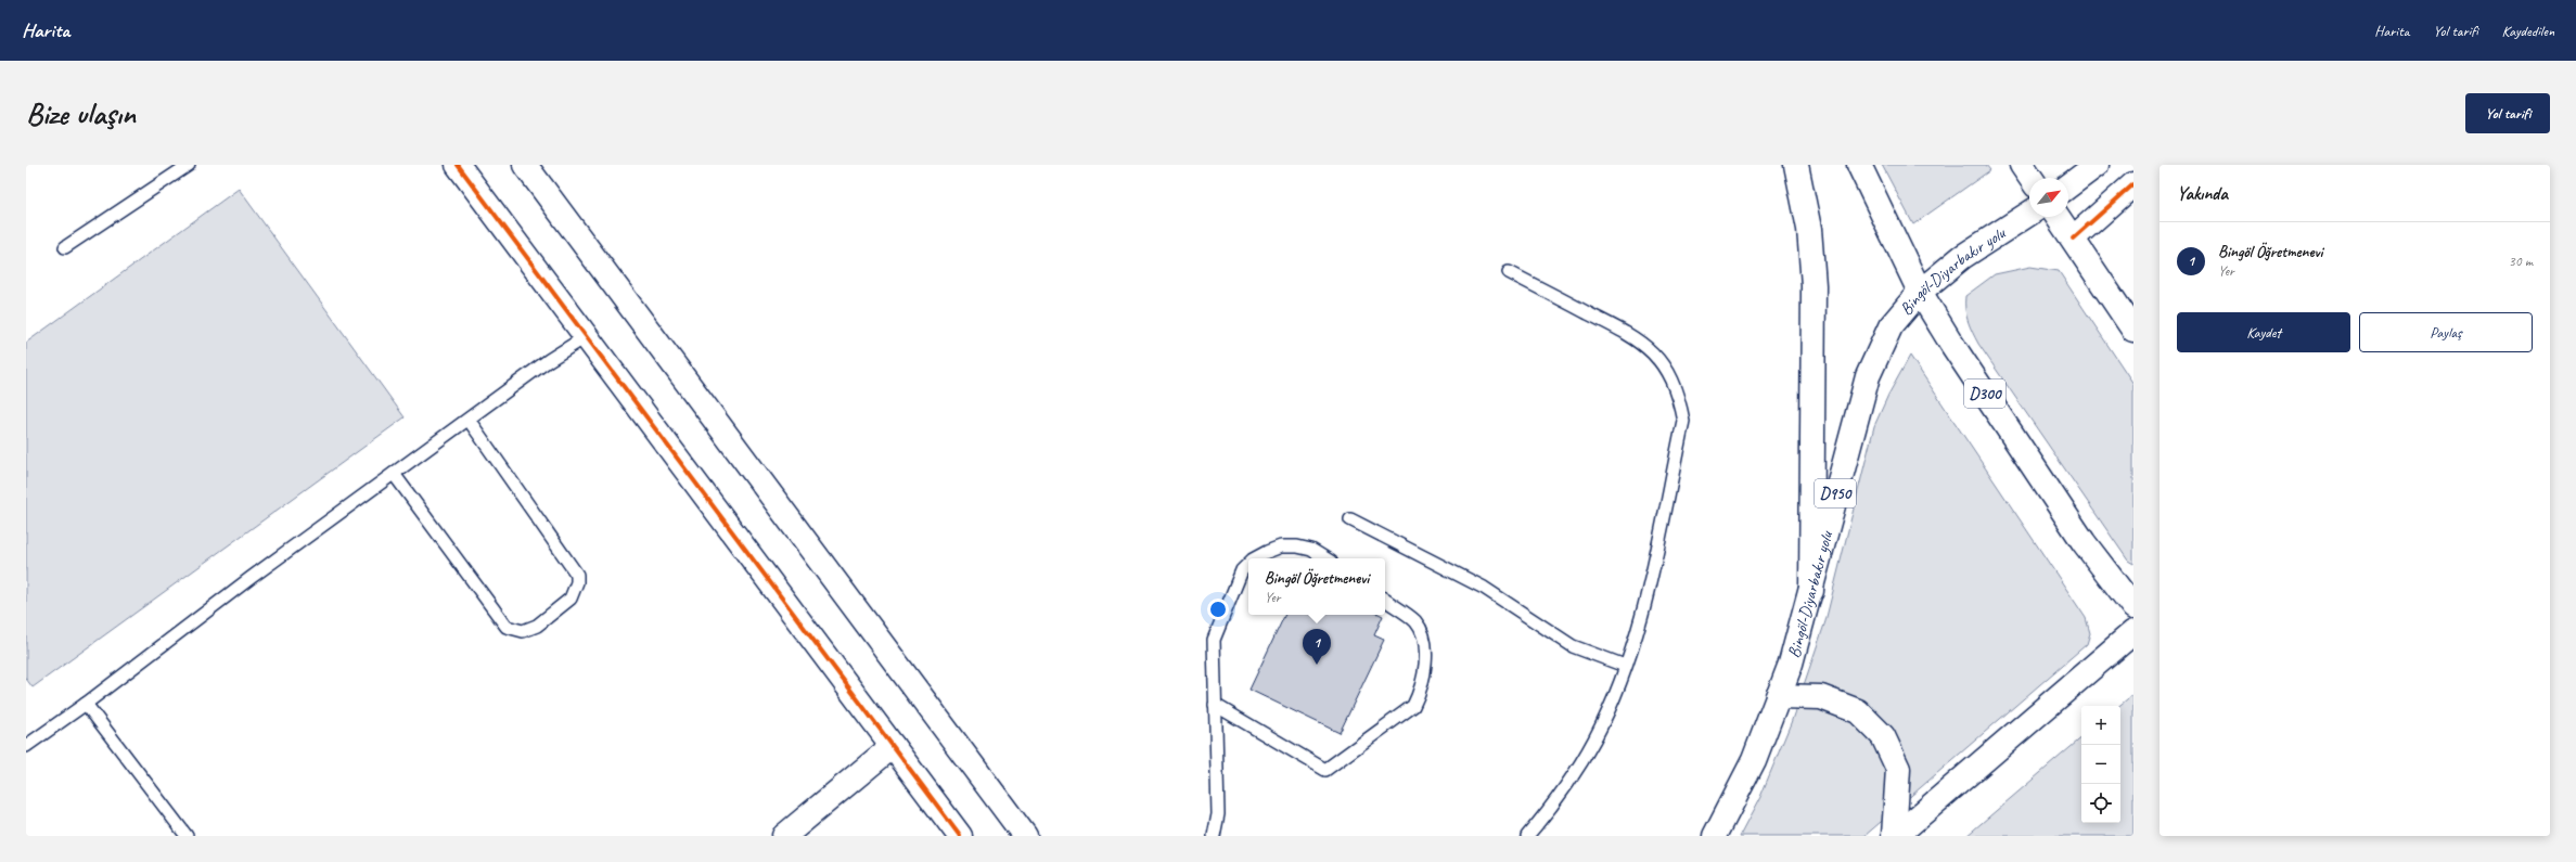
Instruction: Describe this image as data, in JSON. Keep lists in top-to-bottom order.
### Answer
{
  "streets": {
    "main road": ["Bingöl-Diyarbakır yolu", "D300", "D950"]
  },
  "crossings": [
    ["Bingöl-Diyarbakır yolu", "D300"]
  ],
  "north": "top right",
  "page": {
    "header": "Harita",
    "nav": ["Harita", "Yol tarifi", "Kaydedilen"],
    "buttons": [
      "Yol tarifi",
      ["Kaydet", "Paylaş"]
    ],
    "title": "Bize ulaşın",
    "heading": "Yakında",
    "list": [
      {
        "mark": "1",
        "name": "Bingöl Öğretmenevi",
        "note": "Yer",
        "value": "30 m"
      }
    ],
    "popup": ["Bingöl Öğretmenevi", "Yer"],
    "pins": "1",
    "map_buttons": ["+", "−"]
  }
}
